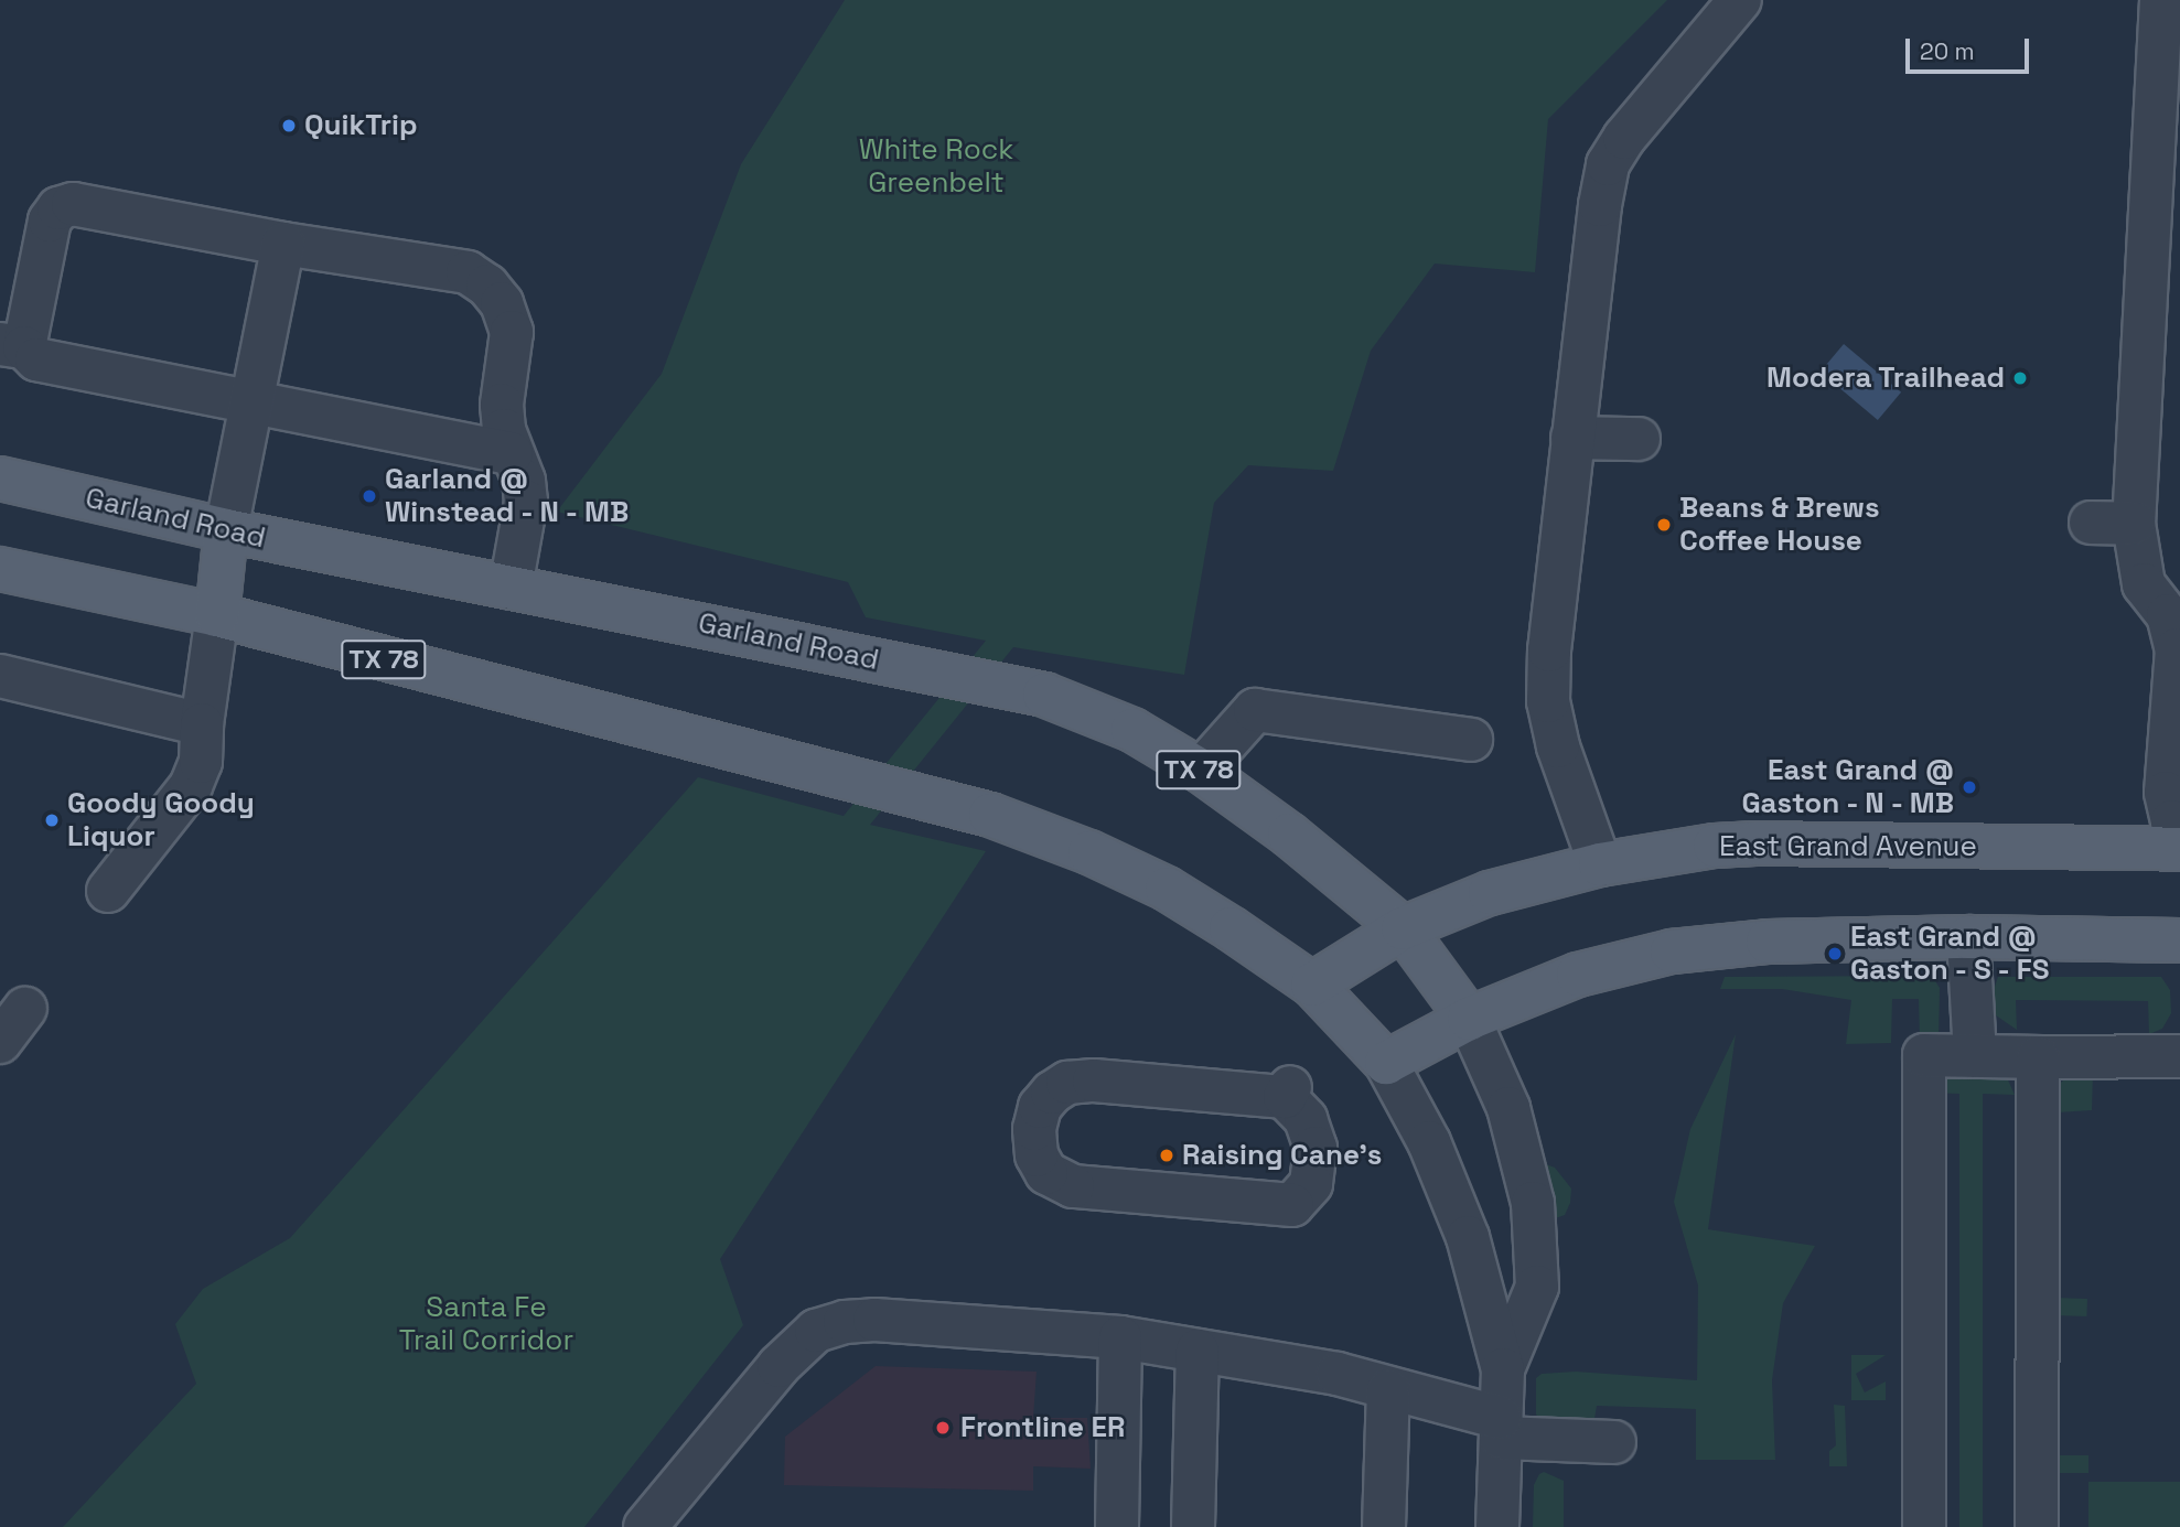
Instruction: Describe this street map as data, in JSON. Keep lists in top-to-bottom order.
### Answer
{
  "streets": {
    "main road": ["Garland Road", "TX 78", "East Grand Avenue"]
  },
  "crossings": [
    ["Garland Road", "East Grand Avenue"],
    ["TX 78", "East Grand Avenue"]
  ],
  "parks": ["White Rock Greenbelt", "Santa Fe Trail Corridor"],
  "places": [
    "QuikTrip",
    "Modera Trailhead",
    "Garland @ Winstead - N - MB",
    "Beans & Brews Coffee House",
    "East Grand @ Gaston - N - MB",
    "Goody Goody Liquor",
    "East Grand @ Gaston - S - FS",
    "Raising Cane's",
    "Frontline ER"
  ],
  "scale_bar": "20 m"
}
